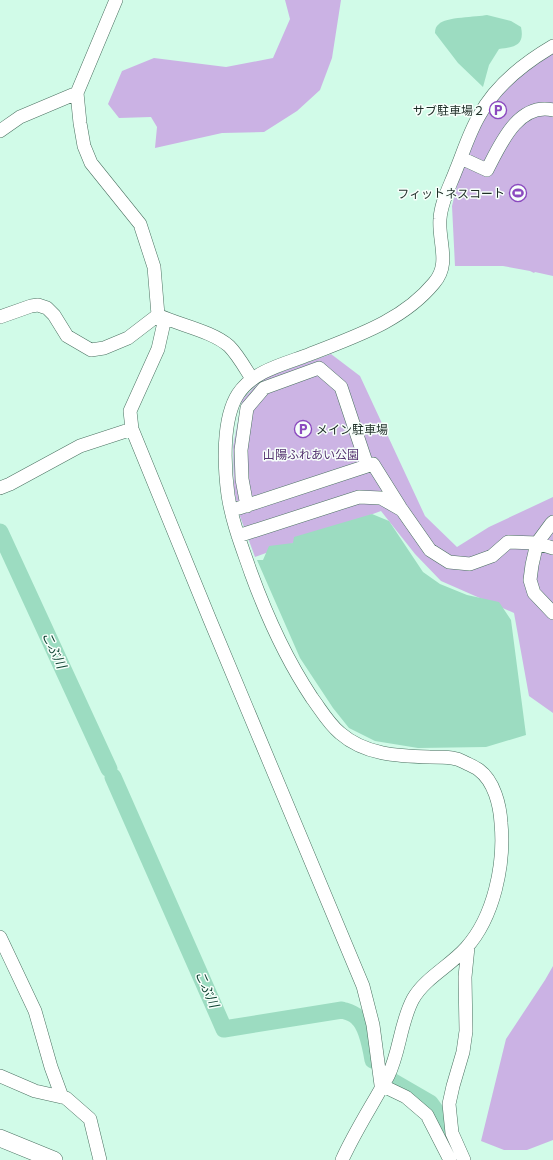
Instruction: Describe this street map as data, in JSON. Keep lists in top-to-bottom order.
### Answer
{
  "water": ["こぶ川"],
  "parks": ["山陽ふれあい公園"],
  "places": {
    "parking": ["サブ駐車場２", "メイン駐車場"],
    "sports": ["フィットネスコート"]
  }
}
